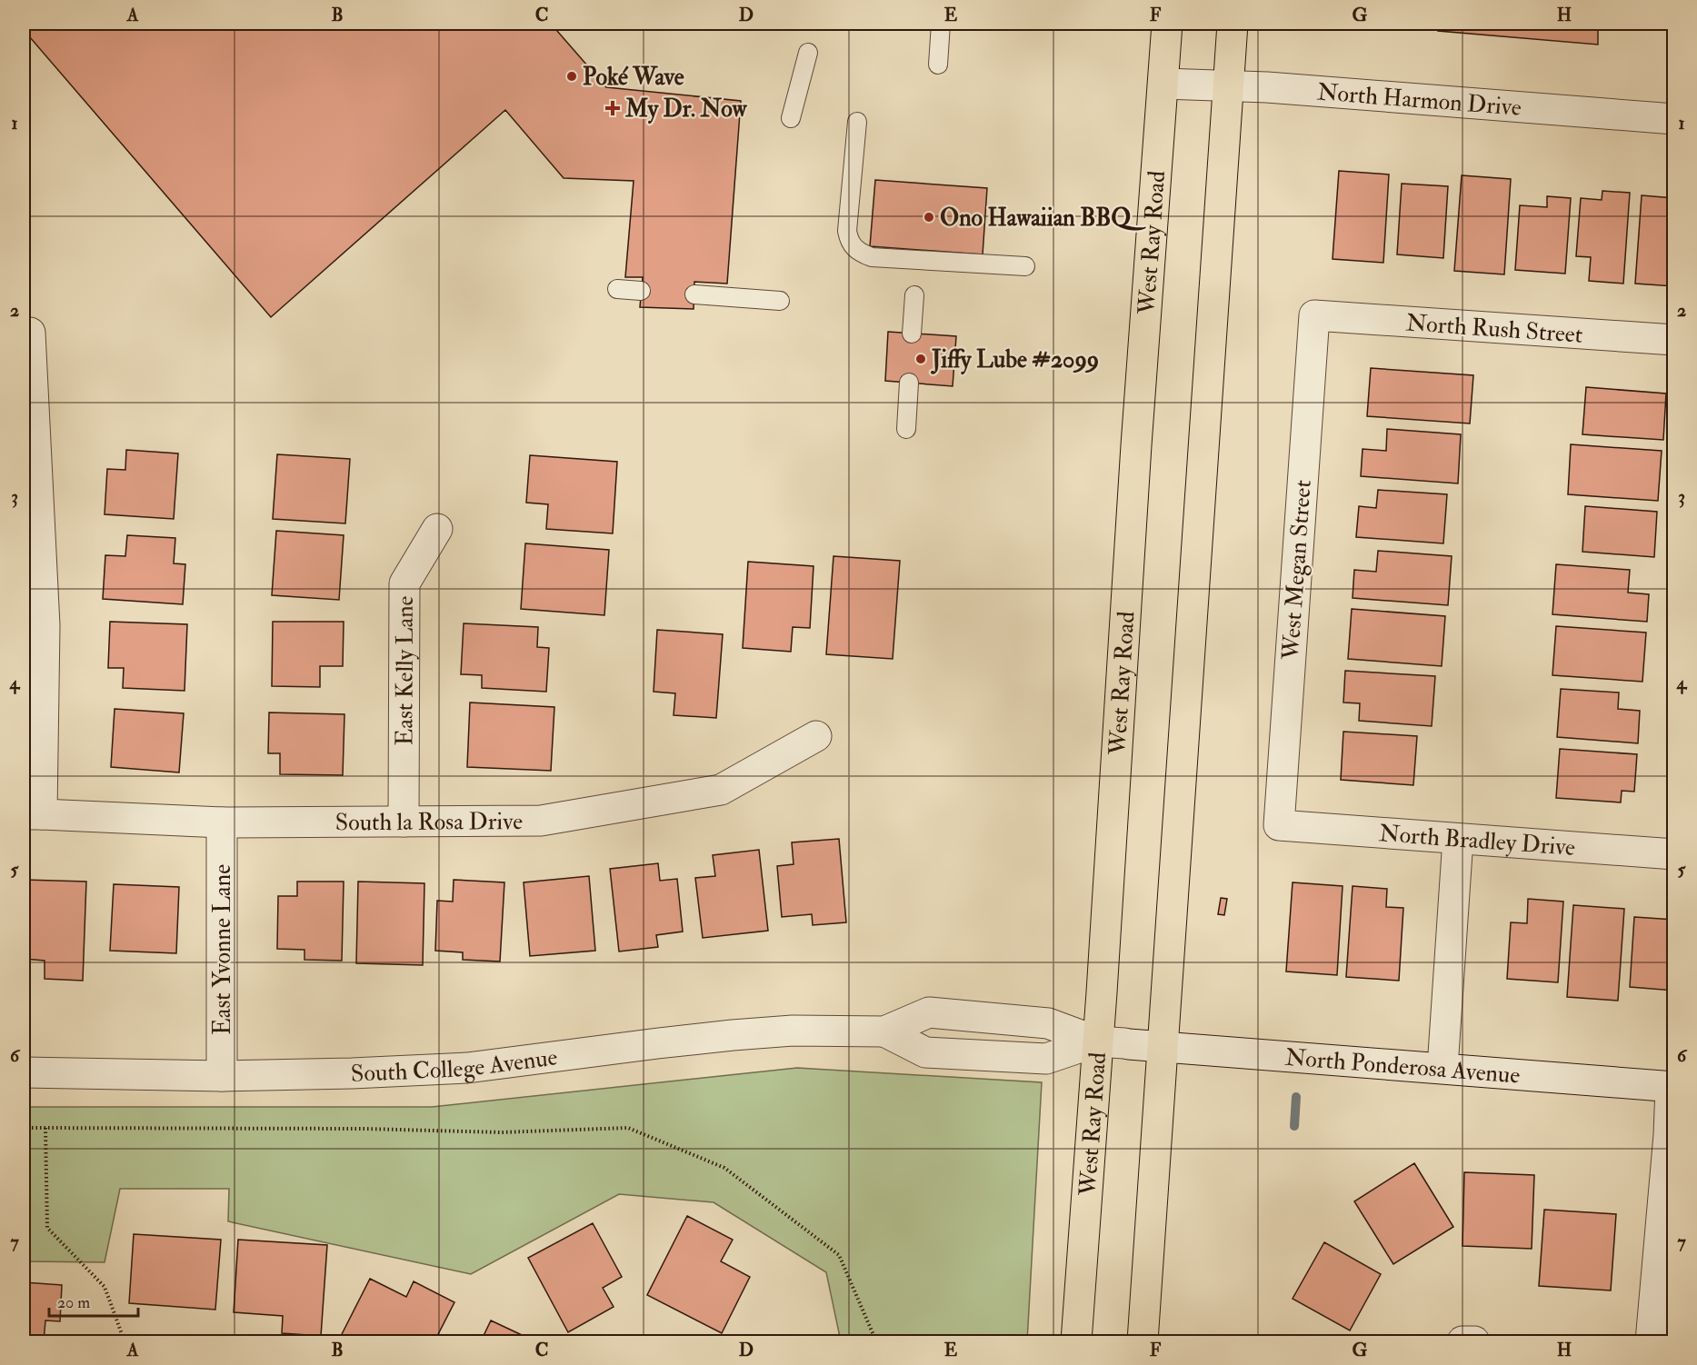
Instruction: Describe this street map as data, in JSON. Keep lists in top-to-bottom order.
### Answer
{
  "streets": {
    "main road": ["West Ray Road"],
    "street": [
      "North Harmon Drive",
      "North Rush Street",
      "West Megan Street",
      "East Kelly Lane",
      "South la Rosa Drive",
      "North Bradley Drive",
      "East Yvonne Lane",
      "South College Avenue",
      "North Ponderosa Avenue"
    ]
  },
  "crossings": [
    ["North Harmon Drive", "West Ray Road"],
    ["West Ray Road", "South College Avenue"],
    ["North Rush Street", "West Megan Street"],
    ["West Megan Street", "North Bradley Drive"],
    ["East Kelly Lane", "South la Rosa Drive"],
    ["South la Rosa Drive", "East Yvonne Lane"],
    ["East Yvonne Lane", "South College Avenue"],
    ["South College Avenue", "North Ponderosa Avenue"]
  ],
  "places": {
    "other": ["Poké Wave", "Ono Hawaiian BBQ", "Jiffy Lube #2099"],
    "health": ["My Dr. Now"]
  },
  "scale_bar": "20 m",
  "grid": {
    "columns": [
      "A",
      "B",
      "C",
      "D",
      "E",
      "F",
      "G",
      "H"
    ],
    "rows": [
      "1",
      "2",
      "3",
      "4",
      "5",
      "6",
      "7"
    ]
  }
}
